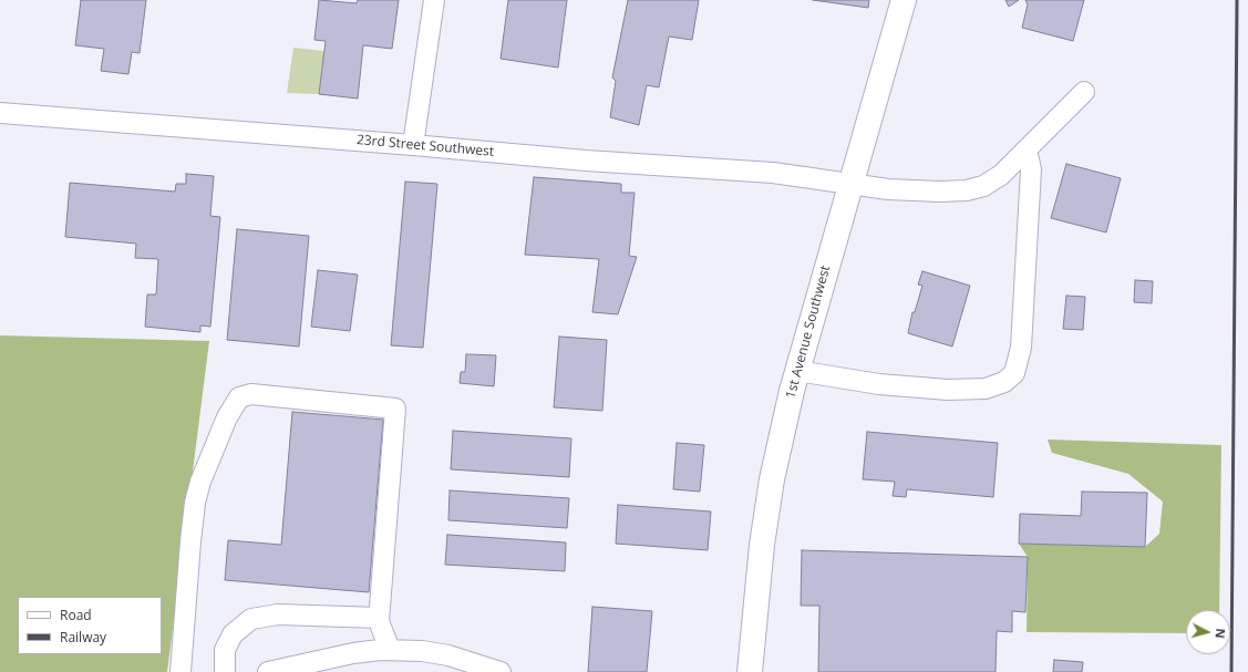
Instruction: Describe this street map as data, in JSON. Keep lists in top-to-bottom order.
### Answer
{
  "streets": {
    "main road": ["1st Avenue Southwest"],
    "street": ["23rd Street Southwest"]
  },
  "crossings": [
    ["23rd Street Southwest", "1st Avenue Southwest"]
  ],
  "legend": ["Road", "Railway"],
  "north": "right"
}
